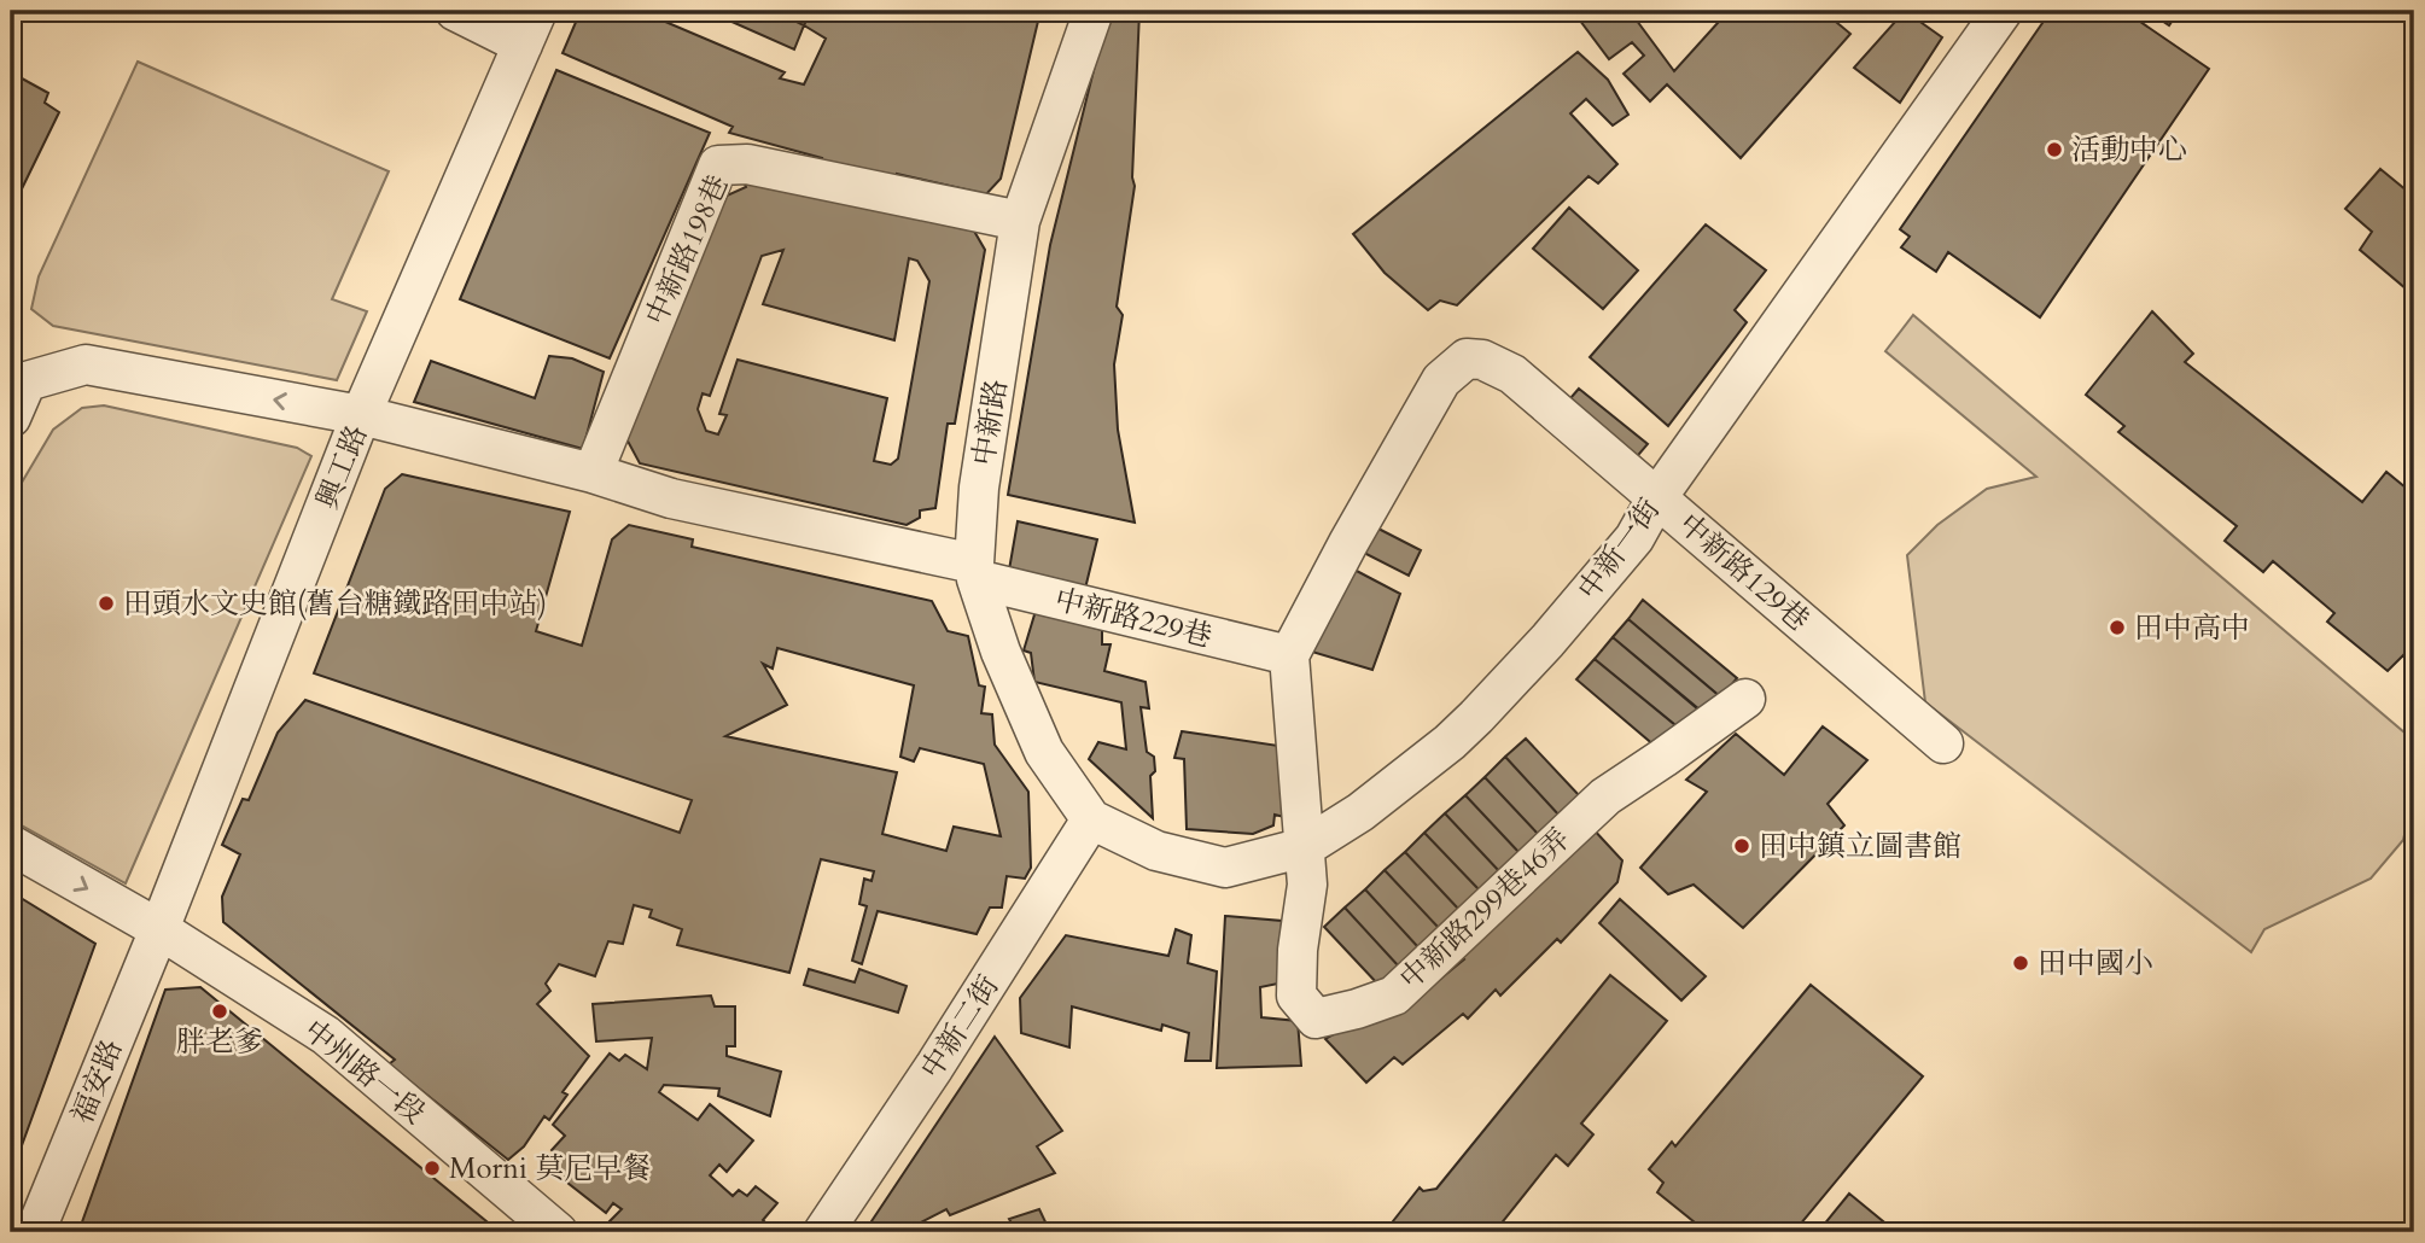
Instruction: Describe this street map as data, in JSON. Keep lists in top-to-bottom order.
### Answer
{
  "streets": {
    "street": [
      "中新路198巷",
      "中新路",
      "興工路",
      "中新一街",
      "中新路129巷",
      "中新路229巷",
      "中新路299巷46弄",
      "中新二街",
      "中州路一段",
      "福安路"
    ]
  },
  "crossings": [
    ["中新路198巷", "中新路"],
    ["中新路198巷", "中新路229巷"],
    ["中新路", "中新一街"],
    ["中新路", "中新路229巷"],
    ["中新路", "中新二街"],
    ["興工路", "中新路229巷"],
    ["興工路", "中州路一段"],
    ["興工路", "福安路"],
    ["中新一街", "中新路129巷"],
    ["中新一街", "中新路299巷46弄"],
    ["中新一街", "中新二街"],
    ["中新路129巷", "中新路229巷"],
    ["中州路一段", "福安路"]
  ],
  "places": [
    "活動中心",
    "田頭水文史館(舊台糖鐵路田中站)",
    "田中高中",
    "田中鎮立圖書館",
    "田中國小",
    "胖老爹",
    "Morni 莫尼早餐"
  ]
}
